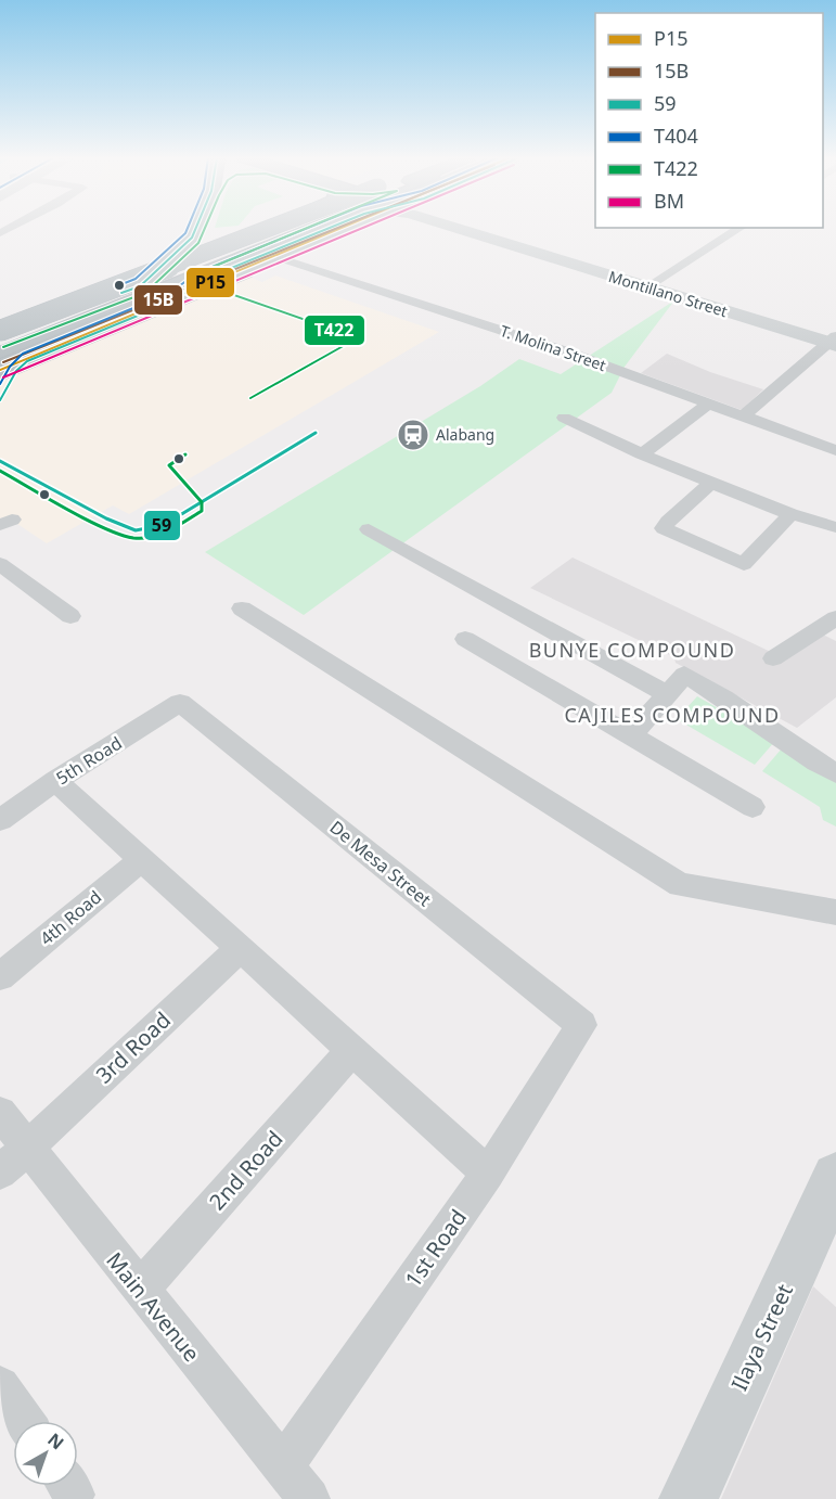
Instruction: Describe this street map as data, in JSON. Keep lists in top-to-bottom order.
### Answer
{
  "streets": {
    "main road": ["Montillano Street", "Ilaya Street"],
    "street": [
      "T. Molina Street",
      "5th Road",
      "De Mesa Street",
      "4th Road",
      "3rd Road",
      "2nd Road",
      "1st Road",
      "Main Avenue"
    ]
  },
  "crossings": [
    ["5th Road", "De Mesa Street"],
    ["De Mesa Street", "1st Road"],
    ["3rd Road", "Main Avenue"],
    ["2nd Road", "Main Avenue"],
    ["1st Road", "Main Avenue"]
  ],
  "districts": ["BUNYE COMPOUND", "CAJILES COMPOUND"],
  "places": {
    "station": ["Alabang"]
  },
  "lines": [
    "transit line P15",
    "transit line 15B",
    "transit line 59",
    "transit line T404",
    "transit line T422",
    "transit line BM"
  ],
  "legend": [
    "P15",
    "15B",
    "59",
    "T404",
    "T422",
    "BM"
  ],
  "north": "top right"
}
